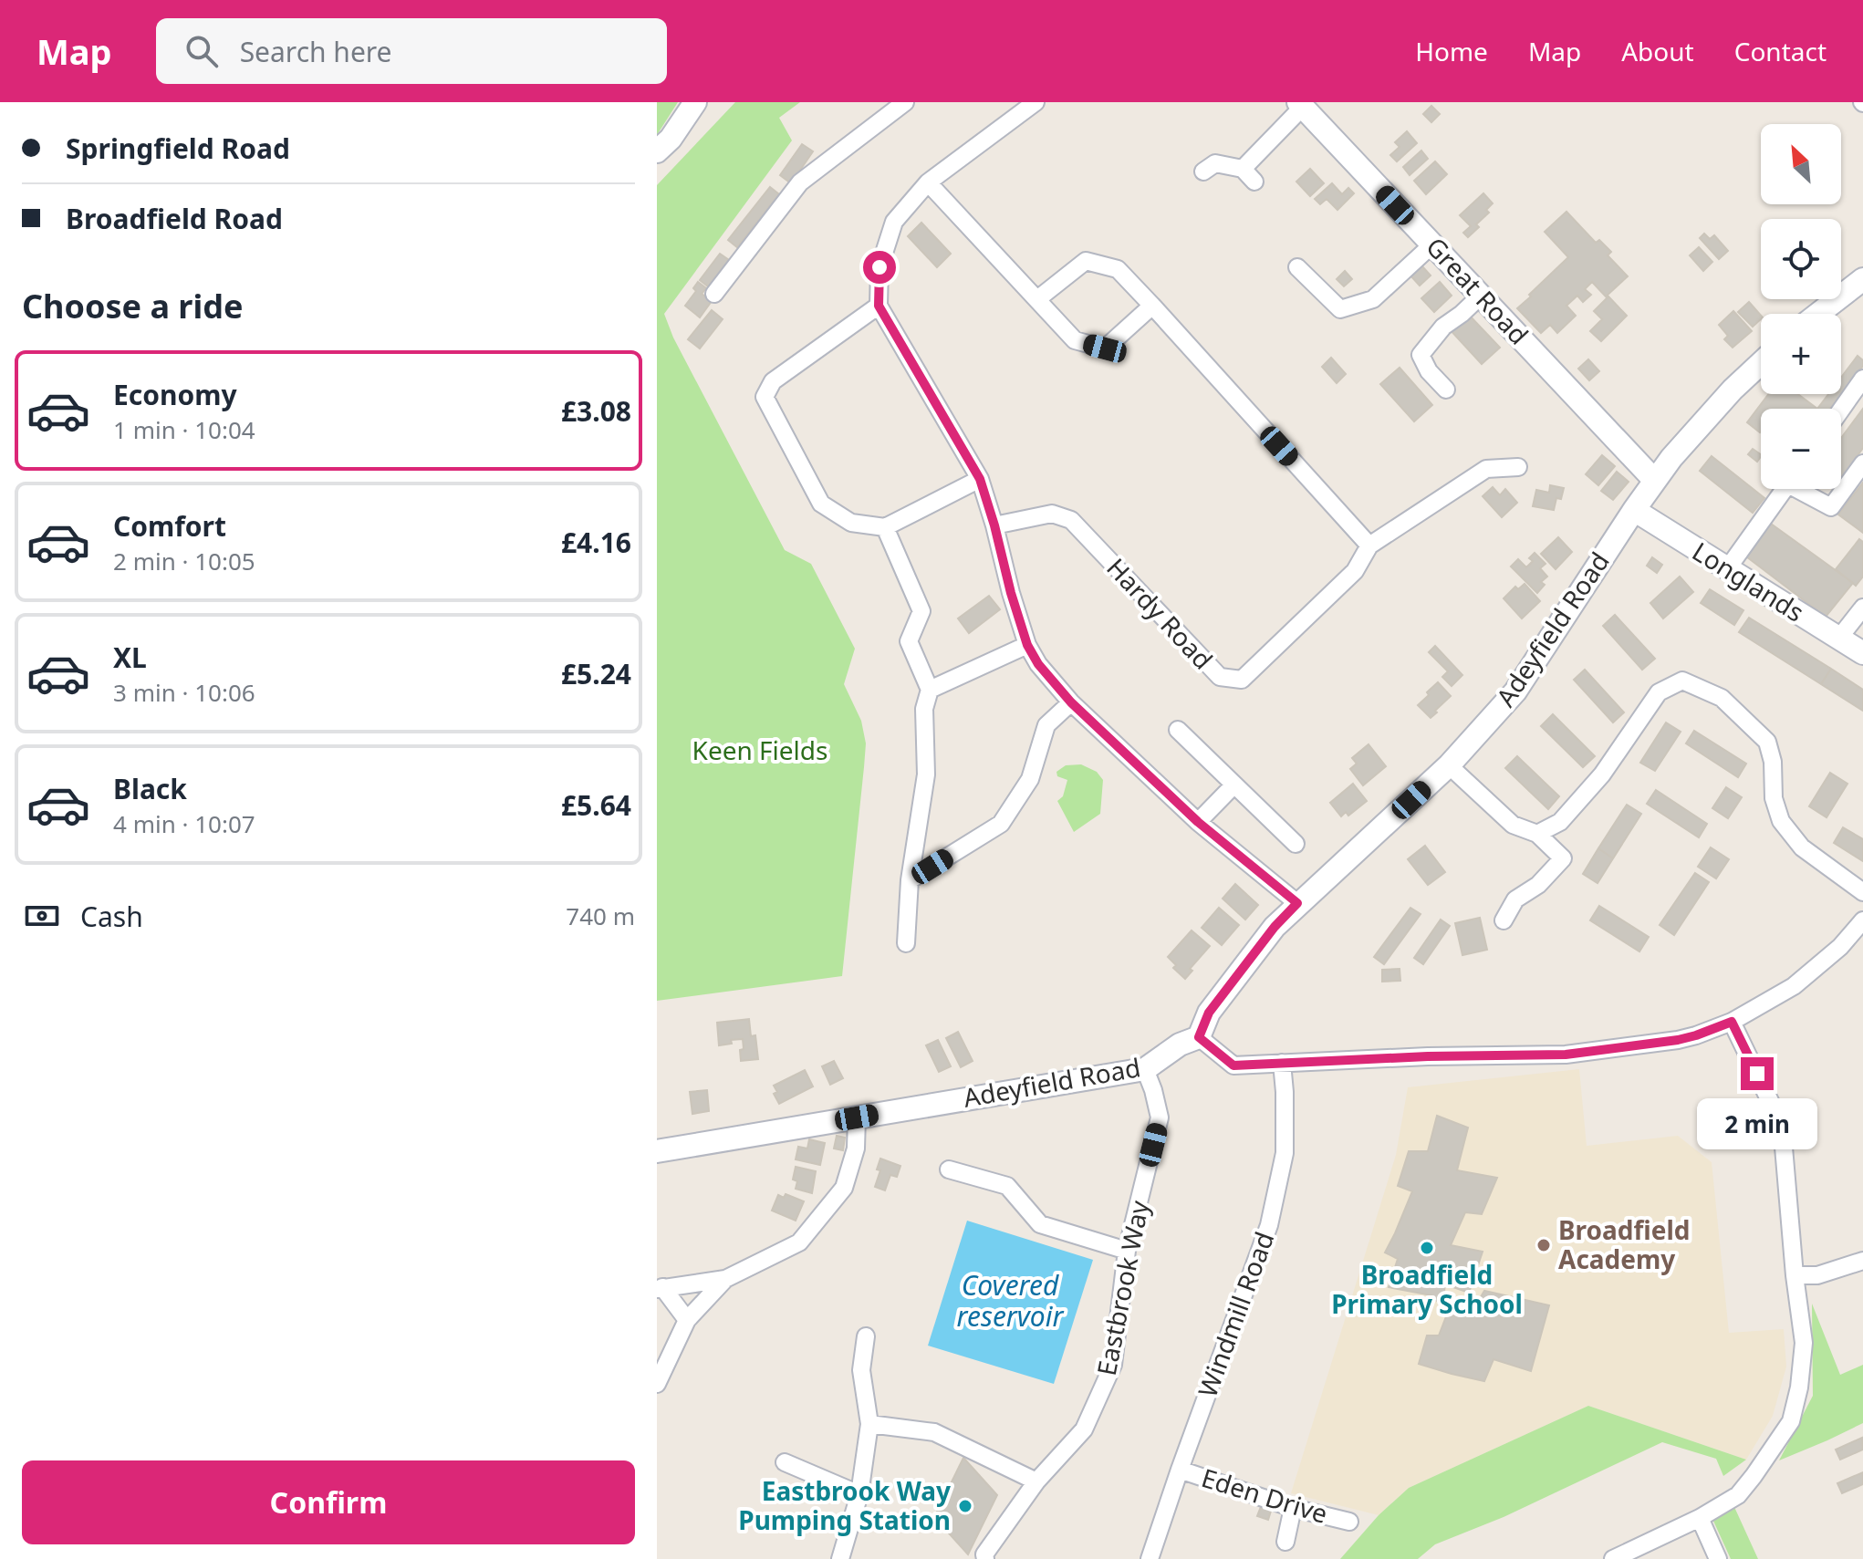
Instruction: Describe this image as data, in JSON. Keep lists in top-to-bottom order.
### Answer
{
  "streets": {
    "street": [
      "Great Road",
      "Longlands",
      "Hardy Road",
      "Adeyfield Road",
      "Eastbrook Way",
      "Windmill Road",
      "Eden Drive"
    ]
  },
  "crossings": [
    ["Great Road", "Adeyfield Road"],
    ["Longlands", "Adeyfield Road"],
    ["Adeyfield Road", "Eastbrook Way"],
    ["Windmill Road", "Eden Drive"]
  ],
  "water": ["Covered reservoir"],
  "parks": ["Keen Fields"],
  "places": ["Broadfield Academy", "Broadfield Primary School", "Eastbrook Way Pumping Station"],
  "north": "top left",
  "page": {
    "header": "Map",
    "search": "Search here",
    "nav": [
      "Home",
      "Map",
      "About",
      "Contact"
    ],
    "banner": ["Springfield Road", "Broadfield Road"],
    "map_buttons": ["+", "−"],
    "heading": "Choose a ride",
    "list": [
      {
        "name": "Economy",
        "note": "1 min · 10:04",
        "value": "£3.08"
      },
      {
        "name": "Comfort",
        "note": "2 min · 10:05",
        "value": "£4.16"
      },
      {
        "name": "XL",
        "note": "3 min · 10:06",
        "value": "£5.24"
      },
      {
        "name": "Black",
        "note": "4 min · 10:07",
        "value": "£5.64"
      }
    ],
    "pay": ["Cash", "740 m"],
    "bubble": "2 min",
    "buttons": "Confirm"
  }
}
